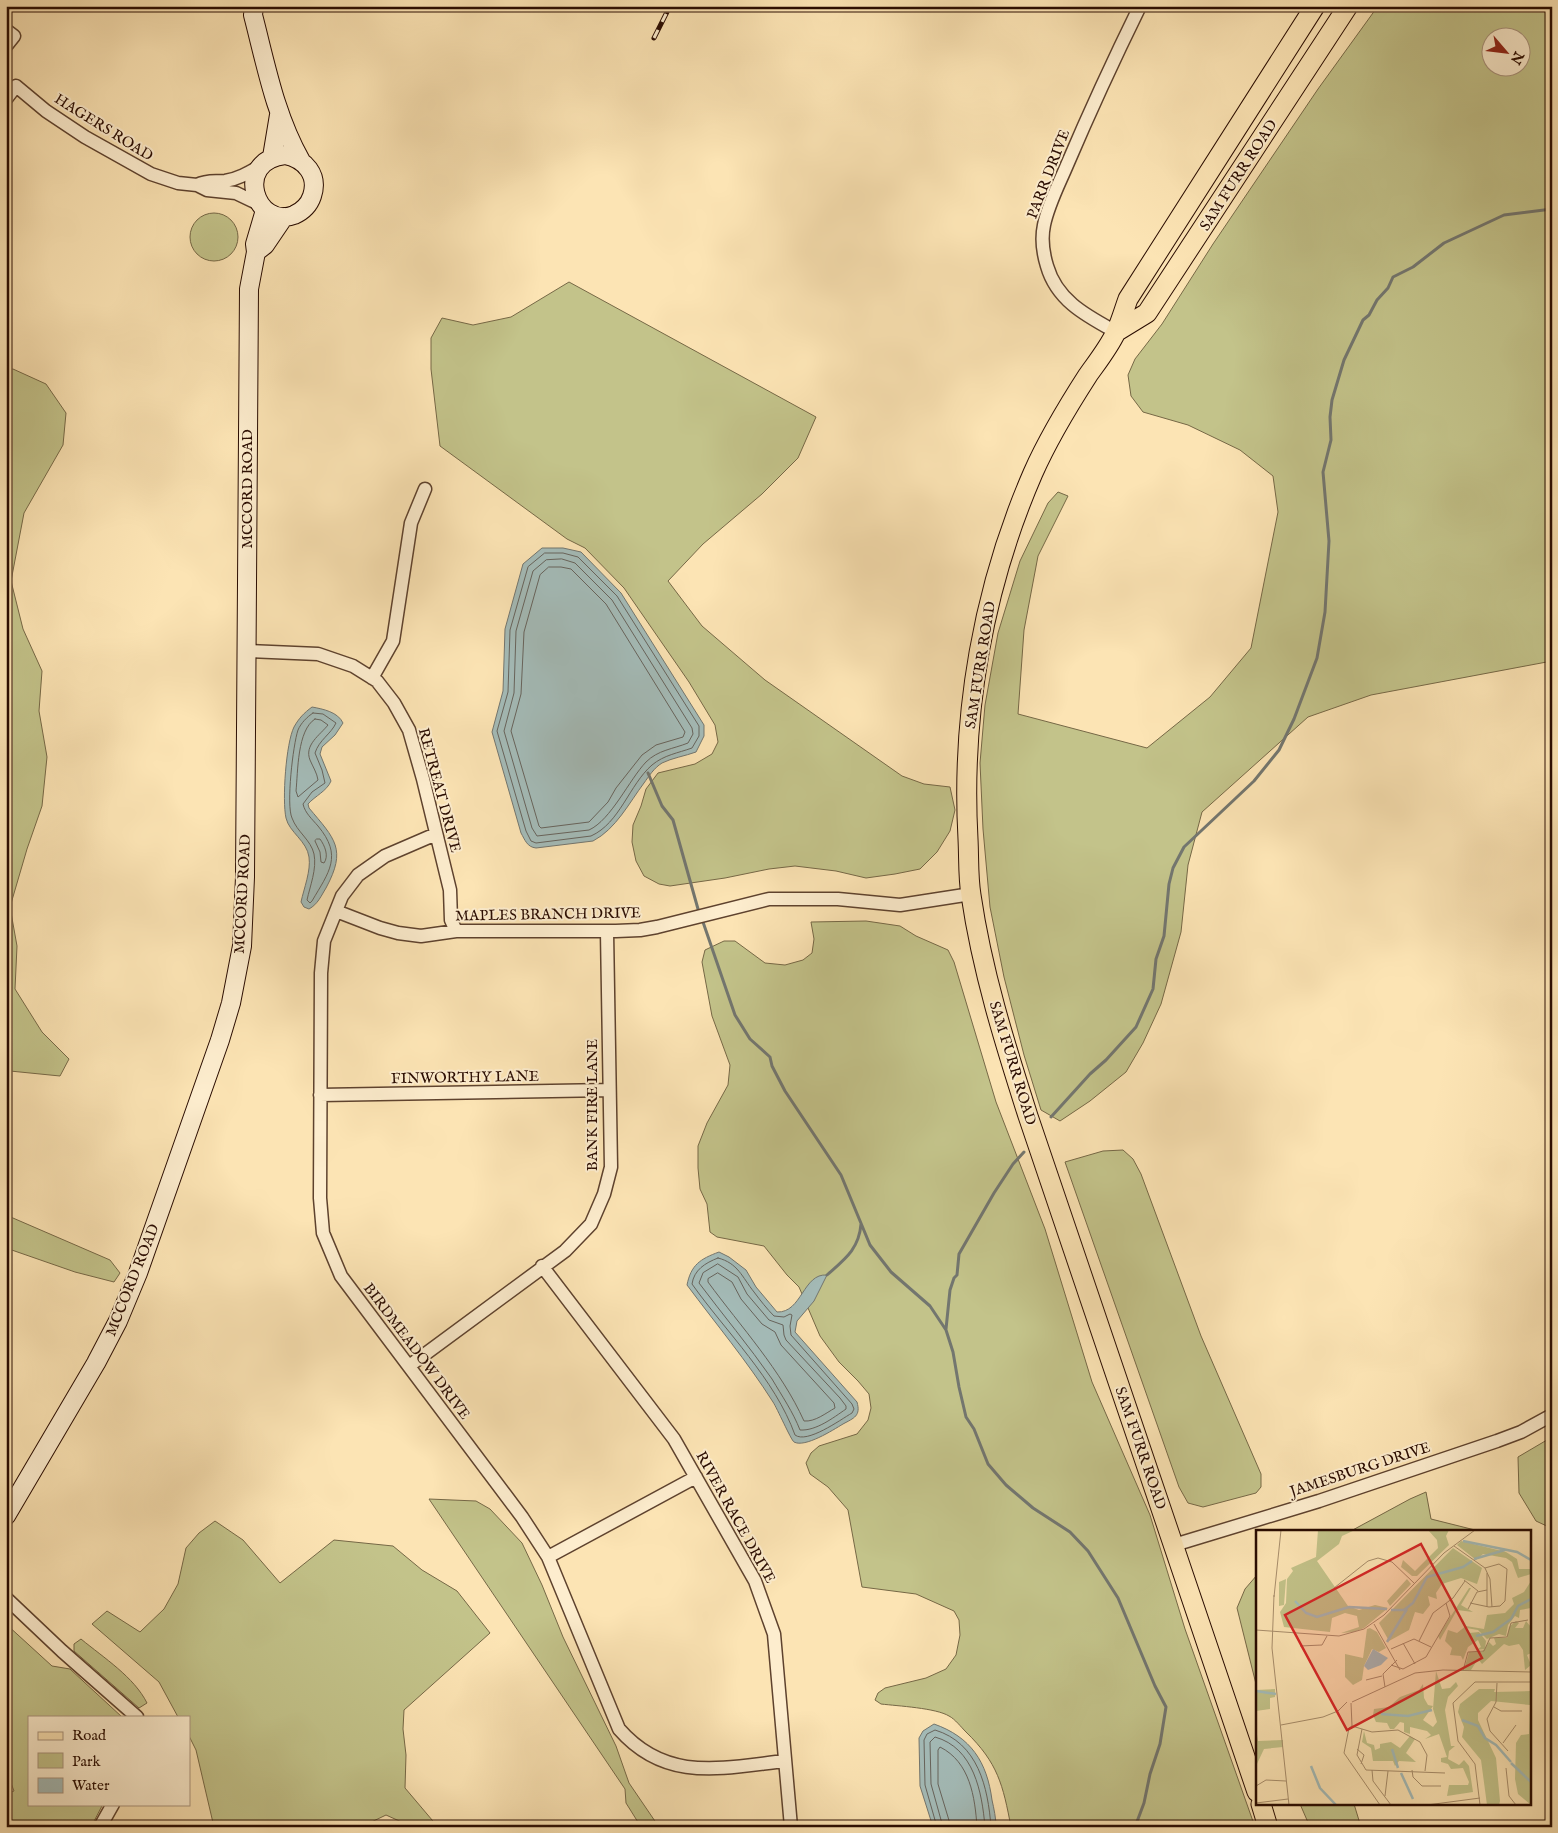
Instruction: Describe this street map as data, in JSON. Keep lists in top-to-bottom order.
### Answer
{
  "streets": {
    "main road": ["SAM FURR ROAD"],
    "street": [
      "HAGERS ROAD",
      "PARR DRIVE",
      "MCCORD ROAD",
      "RETREAT DRIVE",
      "MAPLES BRANCH DRIVE",
      "FINWORTHY LANE",
      "BANK FIRE LANE",
      "BIRDMEADOW DRIVE",
      "JAMESBURG DRIVE",
      "RIVER RACE DRIVE"
    ]
  },
  "crossings": [
    ["HAGERS ROAD", "MCCORD ROAD"],
    ["PARR DRIVE", "SAM FURR ROAD"],
    ["SAM FURR ROAD", "MAPLES BRANCH DRIVE"],
    ["SAM FURR ROAD", "JAMESBURG DRIVE"],
    ["MCCORD ROAD", "RETREAT DRIVE"],
    ["RETREAT DRIVE", "MAPLES BRANCH DRIVE"],
    ["RETREAT DRIVE", "BIRDMEADOW DRIVE"],
    ["MAPLES BRANCH DRIVE", "BANK FIRE LANE"],
    ["MAPLES BRANCH DRIVE", "BIRDMEADOW DRIVE"],
    ["FINWORTHY LANE", "BANK FIRE LANE"],
    ["FINWORTHY LANE", "BIRDMEADOW DRIVE"],
    ["BANK FIRE LANE", "BIRDMEADOW DRIVE"],
    ["BANK FIRE LANE", "RIVER RACE DRIVE"],
    ["BIRDMEADOW DRIVE", "RIVER RACE DRIVE"]
  ],
  "legend": ["Road", "Park", "Water"],
  "north": "bottom right"
}
